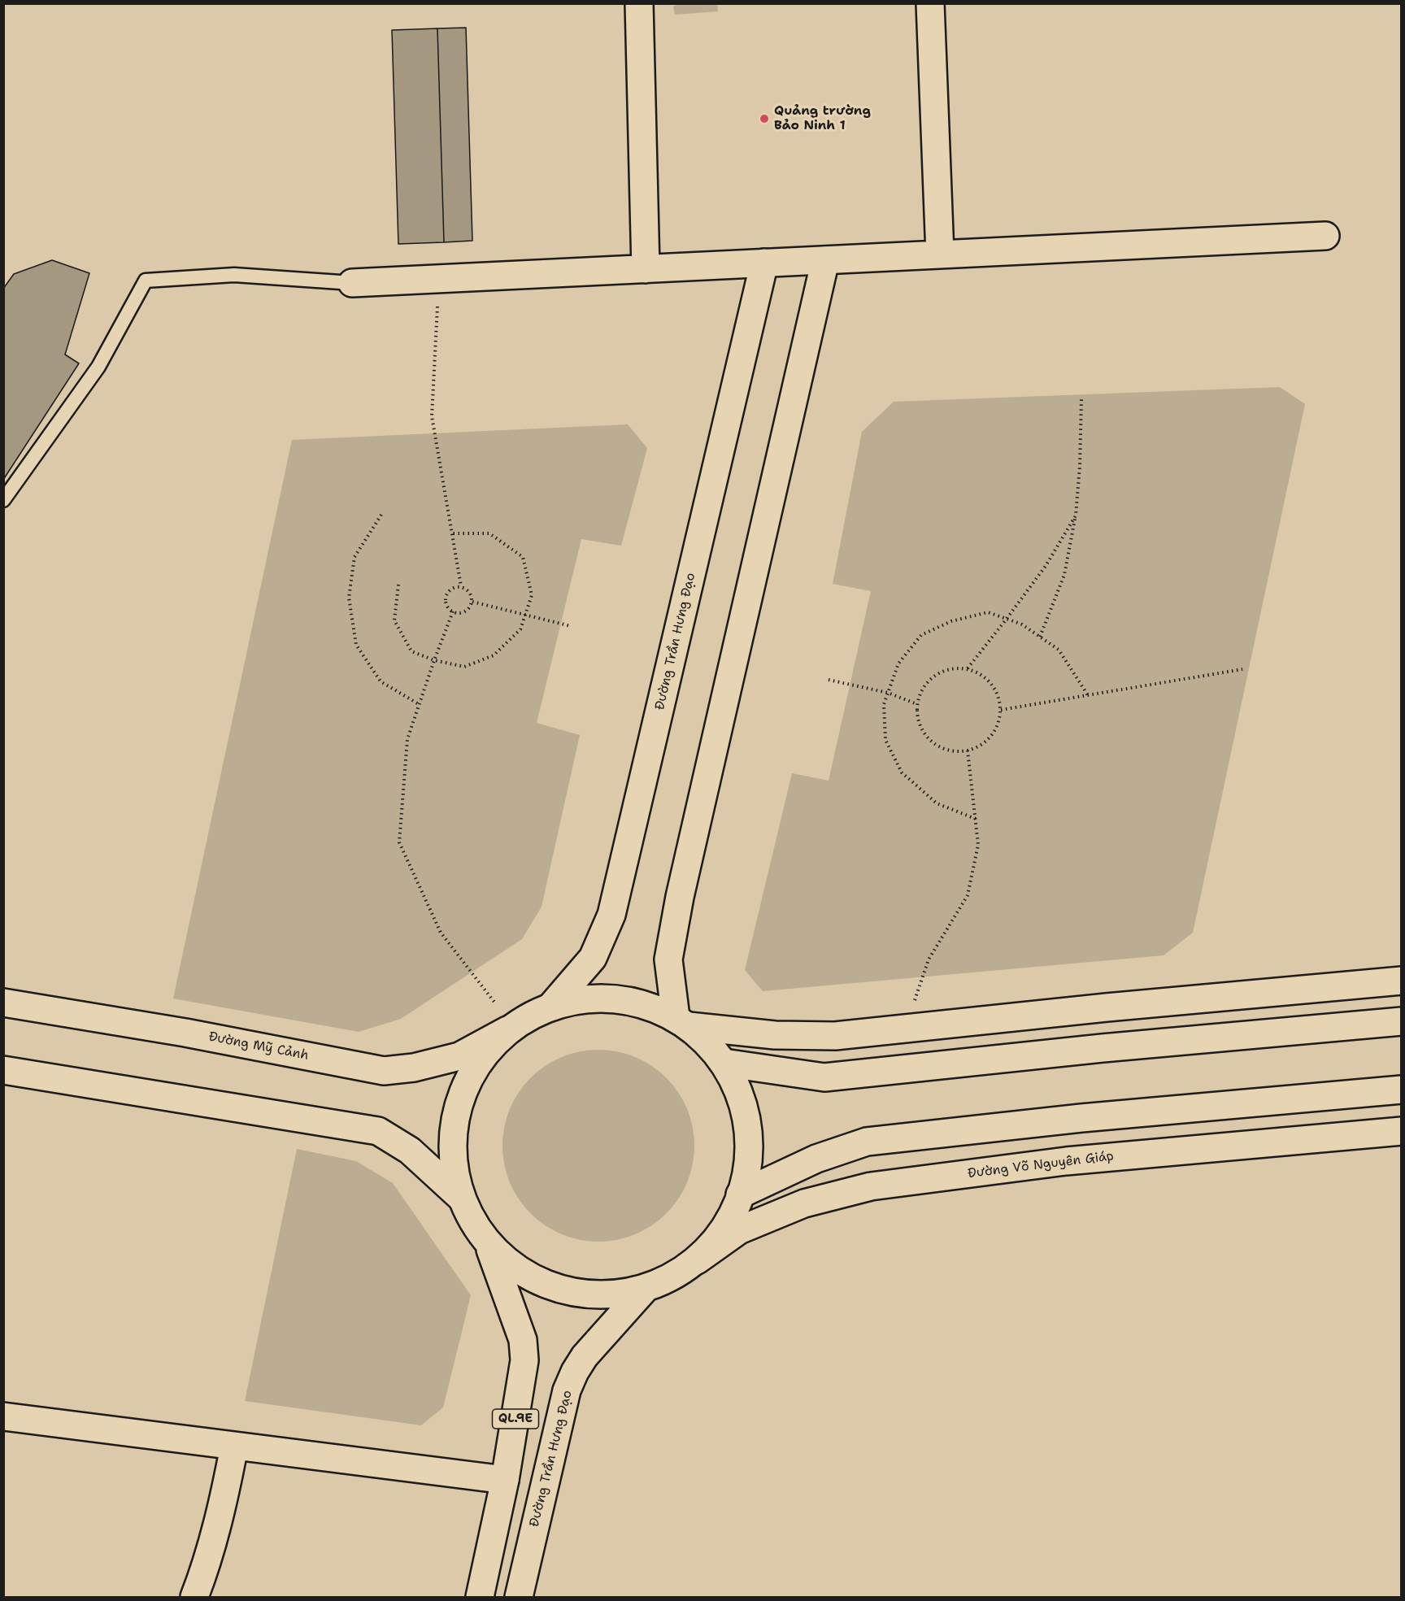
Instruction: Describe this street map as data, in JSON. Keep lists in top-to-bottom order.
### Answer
{
  "streets": {
    "street": [
      "Đường Trần Hưng Đạo",
      "Đường Mỹ Cảnh",
      "Đường Võ Nguyên Giáp",
      "QL.9E"
    ]
  },
  "crossings": [
    ["Đường Trần Hưng Đạo", "Đường Mỹ Cảnh"],
    ["Đường Trần Hưng Đạo", "Đường Võ Nguyên Giáp"],
    ["Đường Võ Nguyên Giáp", "QL.9E"]
  ],
  "places": ["Quảng trường Bảo Ninh 1"]
}
